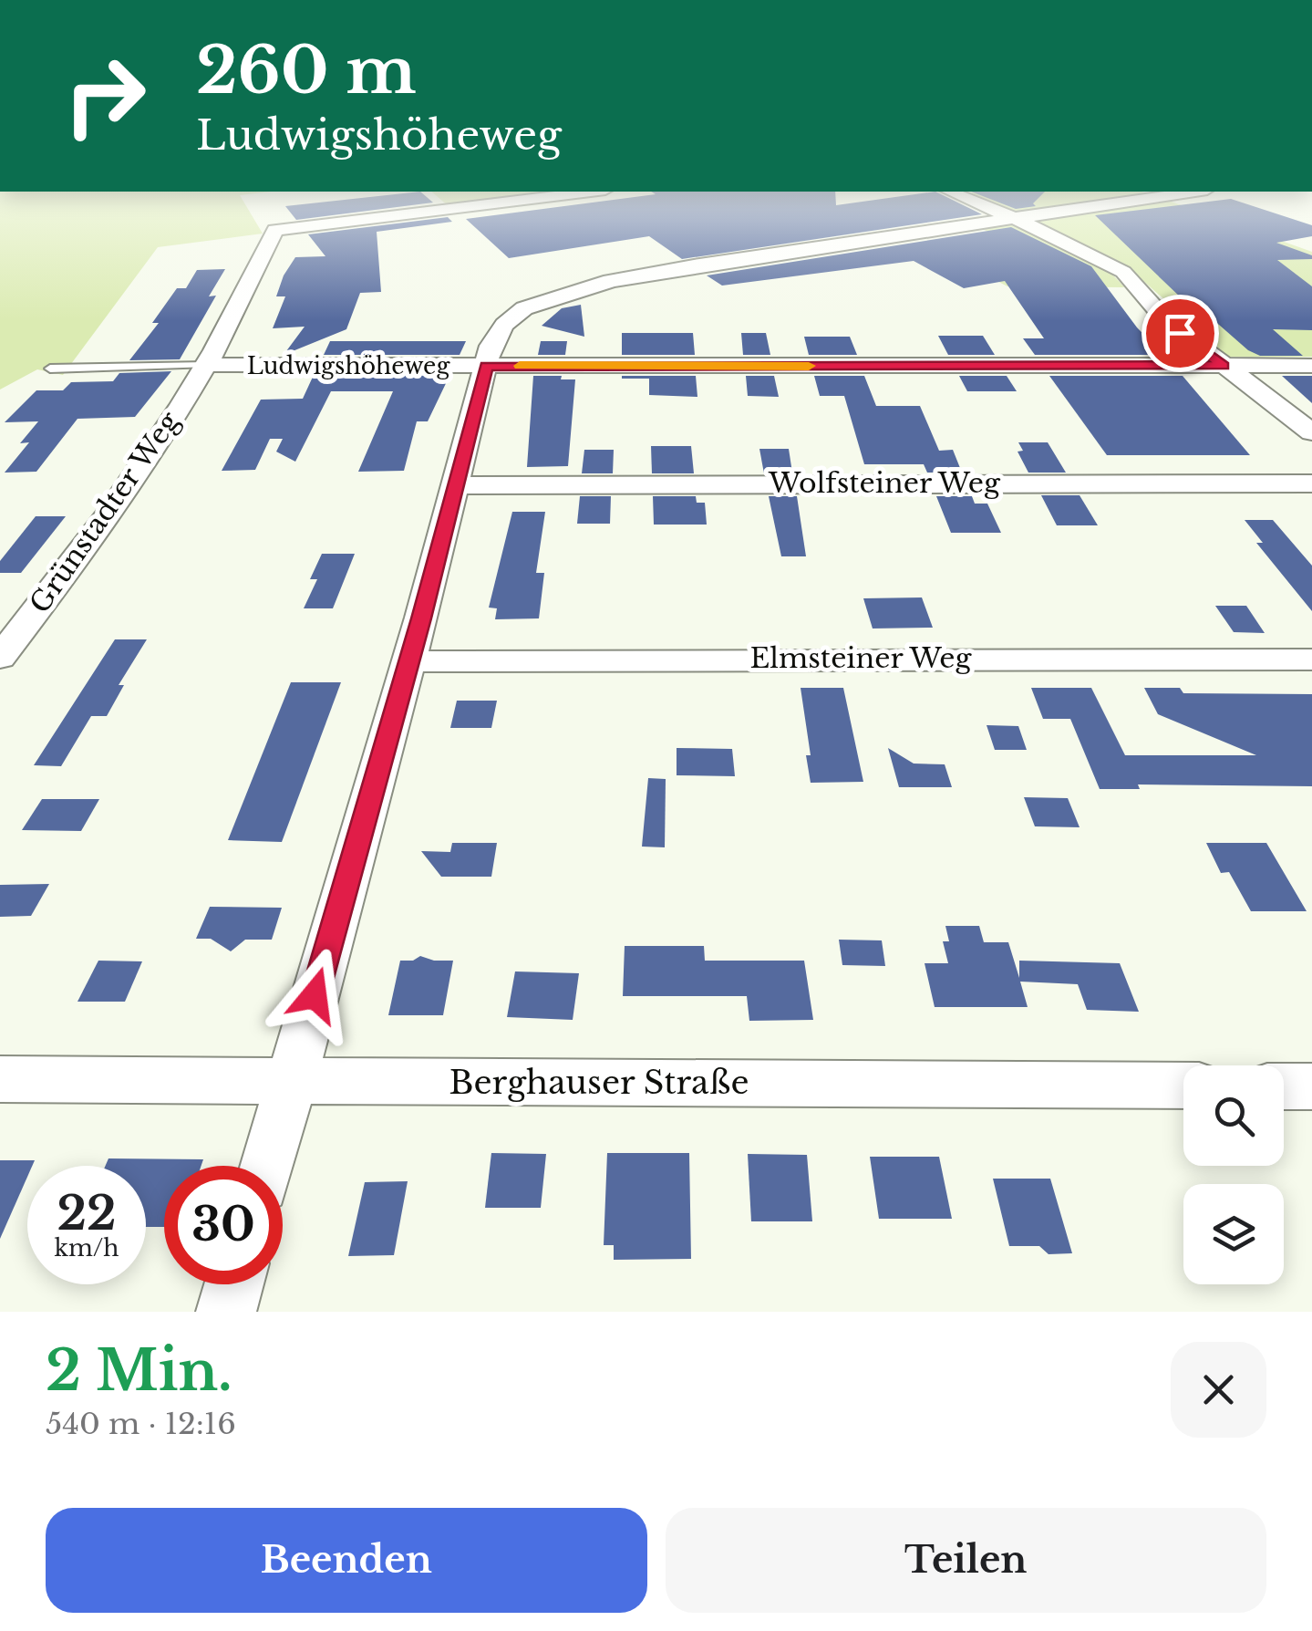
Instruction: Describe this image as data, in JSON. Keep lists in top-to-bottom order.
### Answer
{
  "streets": {
    "street": [
      "Ludwigshöheweg",
      "Wolfsteiner Weg",
      "Grünstadter Weg",
      "Elmsteiner Weg",
      "Berghauser Straße"
    ]
  },
  "crossings": [
    ["Ludwigshöheweg", "Grünstadter Weg"]
  ],
  "page": {
    "turn": ["260 m", "Ludwigshöheweg"],
    "speed": "22 km/h",
    "limit": "30",
    "heading": ["2 Min.", "540 m · 12:16"],
    "buttons": ["Beenden", "Teilen"]
  }
}
